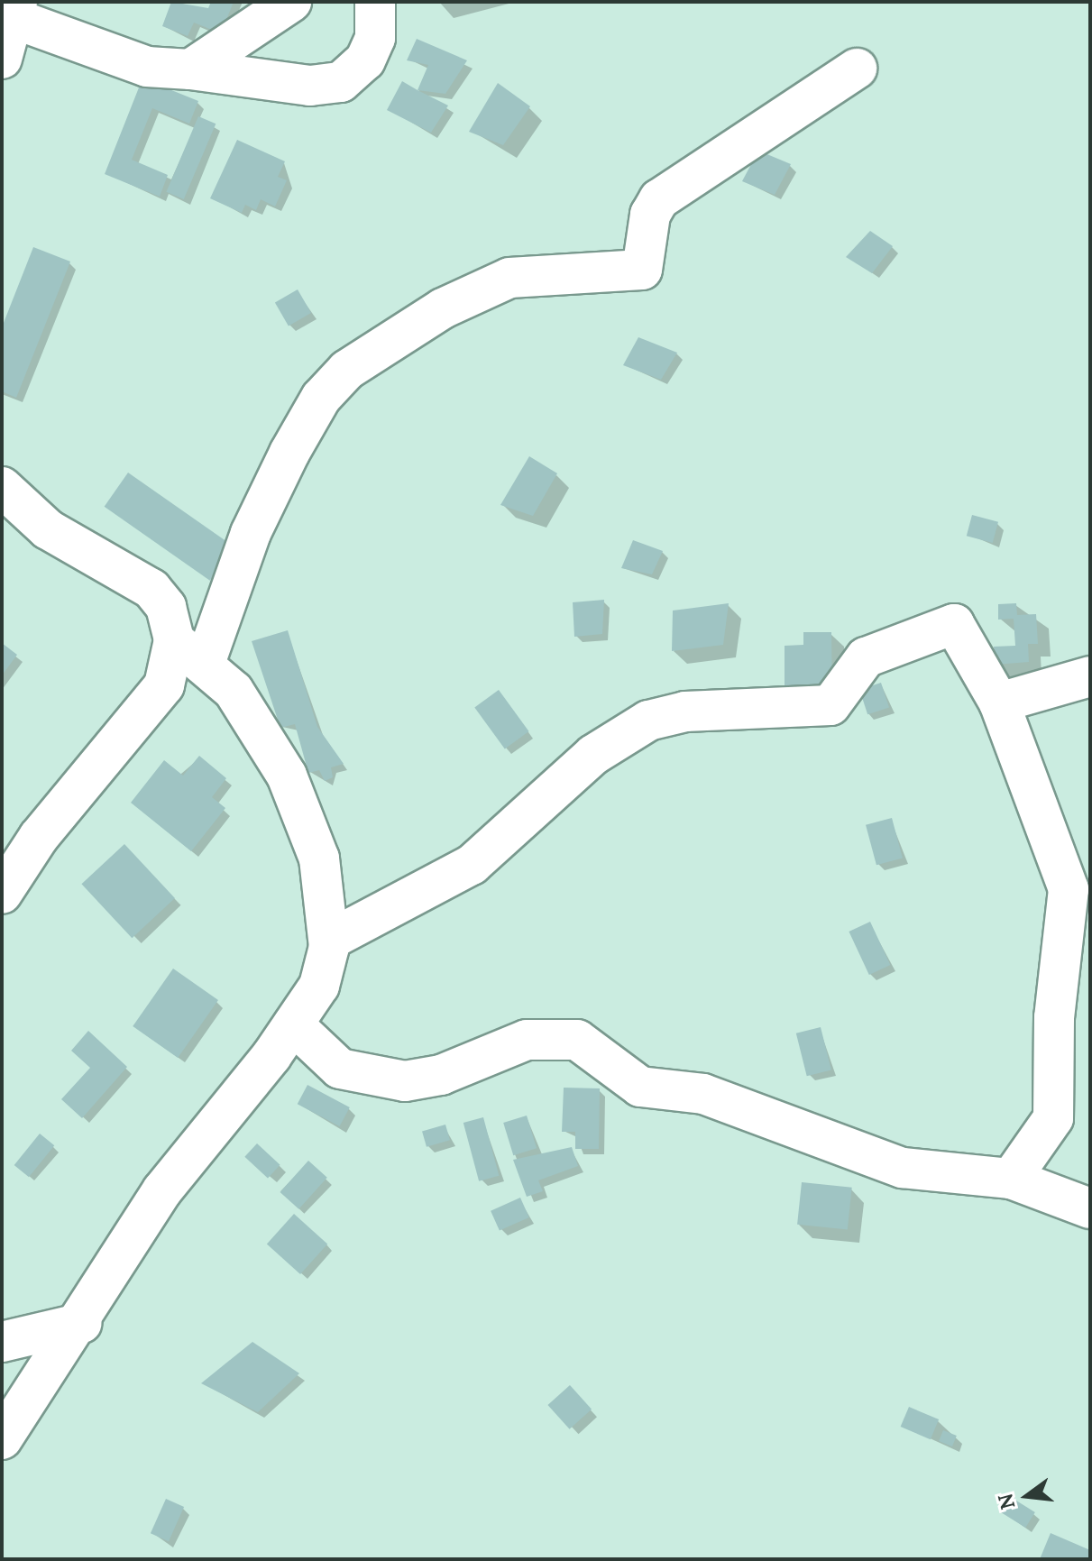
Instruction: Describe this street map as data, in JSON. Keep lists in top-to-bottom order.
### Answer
{
  "north": "left"
}
